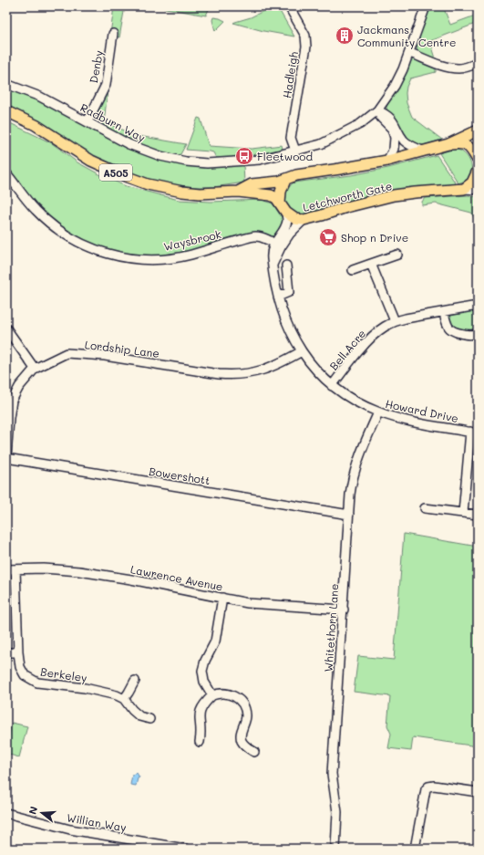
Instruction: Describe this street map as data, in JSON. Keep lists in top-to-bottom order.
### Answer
{
  "streets": {
    "main road": ["A505", "Letchworth Gate"],
    "street": [
      "Denby",
      "Hadleigh",
      "Radburn Way",
      "Waysbrook",
      "Lordship Lane",
      "Bell Acre",
      "Howard Drive",
      "Bowershott",
      "Lawrence Avenue",
      "Whitethorn Lane",
      "Berkeley",
      "Willian Way"
    ]
  },
  "crossings": [
    ["Denby", "Radburn Way"],
    ["Hadleigh", "Radburn Way"],
    ["Letchworth Gate", "Howard Drive"],
    ["Waysbrook", "Howard Drive"],
    ["Lordship Lane", "Howard Drive"],
    ["Lordship Lane", "Bowershott"],
    ["Bell Acre", "Howard Drive"],
    ["Howard Drive", "Whitethorn Lane"],
    ["Bowershott", "Whitethorn Lane"],
    ["Lawrence Avenue", "Whitethorn Lane"],
    ["Lawrence Avenue", "Berkeley"]
  ],
  "places": {
    "building": ["Jackmans Community Centre"],
    "bus stop": ["Fleetwood"],
    "supermarket": ["Shop n Drive"]
  },
  "north": "left"
}
